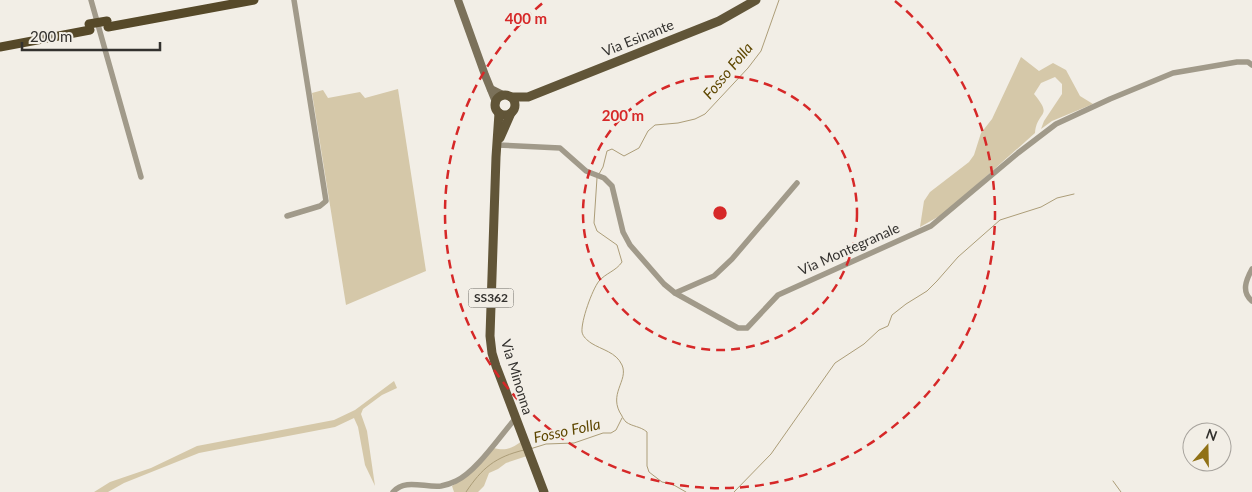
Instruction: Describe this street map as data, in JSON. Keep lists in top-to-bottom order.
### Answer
{
  "streets": {
    "main road": ["Via Esinante", "SS362", "Via Minonna"],
    "street": ["Via Montegranale"]
  },
  "crossings": [
    ["Via Esinante", "SS362"],
    ["Via Esinante", "Via Minonna"],
    ["Via Montegranale", "Via Minonna"],
    ["SS362", "Via Minonna"]
  ],
  "water": ["Fosso Folla"],
  "scale_bar": "200 m",
  "north": "top",
  "rings": ["400 m", "200 m"]
}
